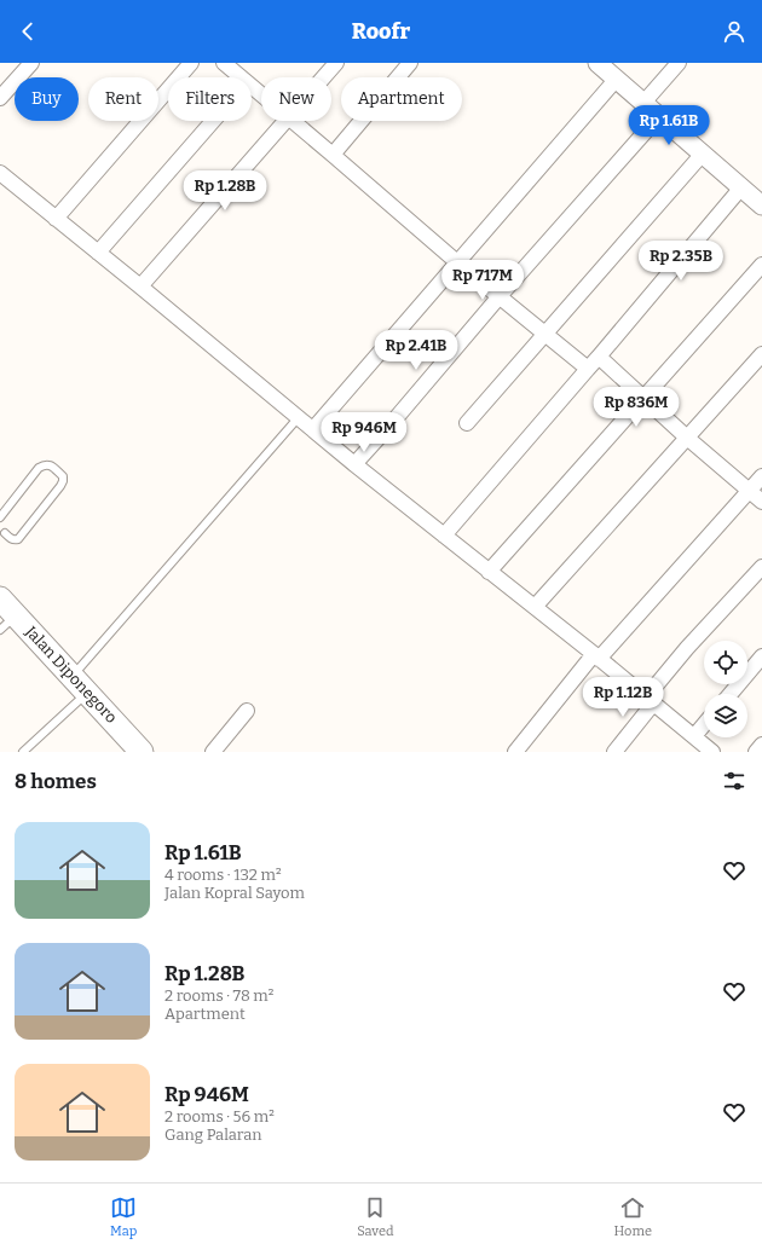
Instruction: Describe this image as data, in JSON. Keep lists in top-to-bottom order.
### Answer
{
  "streets": {
    "highway": ["Jalan Diponegoro"]
  },
  "page": {
    "header": "Roofr",
    "chip": [
      "Buy",
      "Rent",
      "Filters",
      "New",
      "Apartment"
    ],
    "price": [
      "Rp 1.61B",
      "Rp 1.28B",
      "Rp 2.35B",
      "Rp 717M",
      "Rp 2.41B",
      "Rp 836M",
      "Rp 946M",
      "Rp 1.12B"
    ],
    "heading": "8 homes",
    "list": [
      {
        "name": "Rp 1.61B",
        "note": "4 rooms · 132 m² · Jalan Kopral Sayom"
      },
      {
        "name": "Rp 1.28B",
        "note": "2 rooms · 78 m² · Apartment"
      },
      {
        "name": "Rp 946M",
        "note": "2 rooms · 56 m² · Gang Palaran"
      }
    ],
    "tabs": ["Map", "Saved", "Home"]
  }
}
